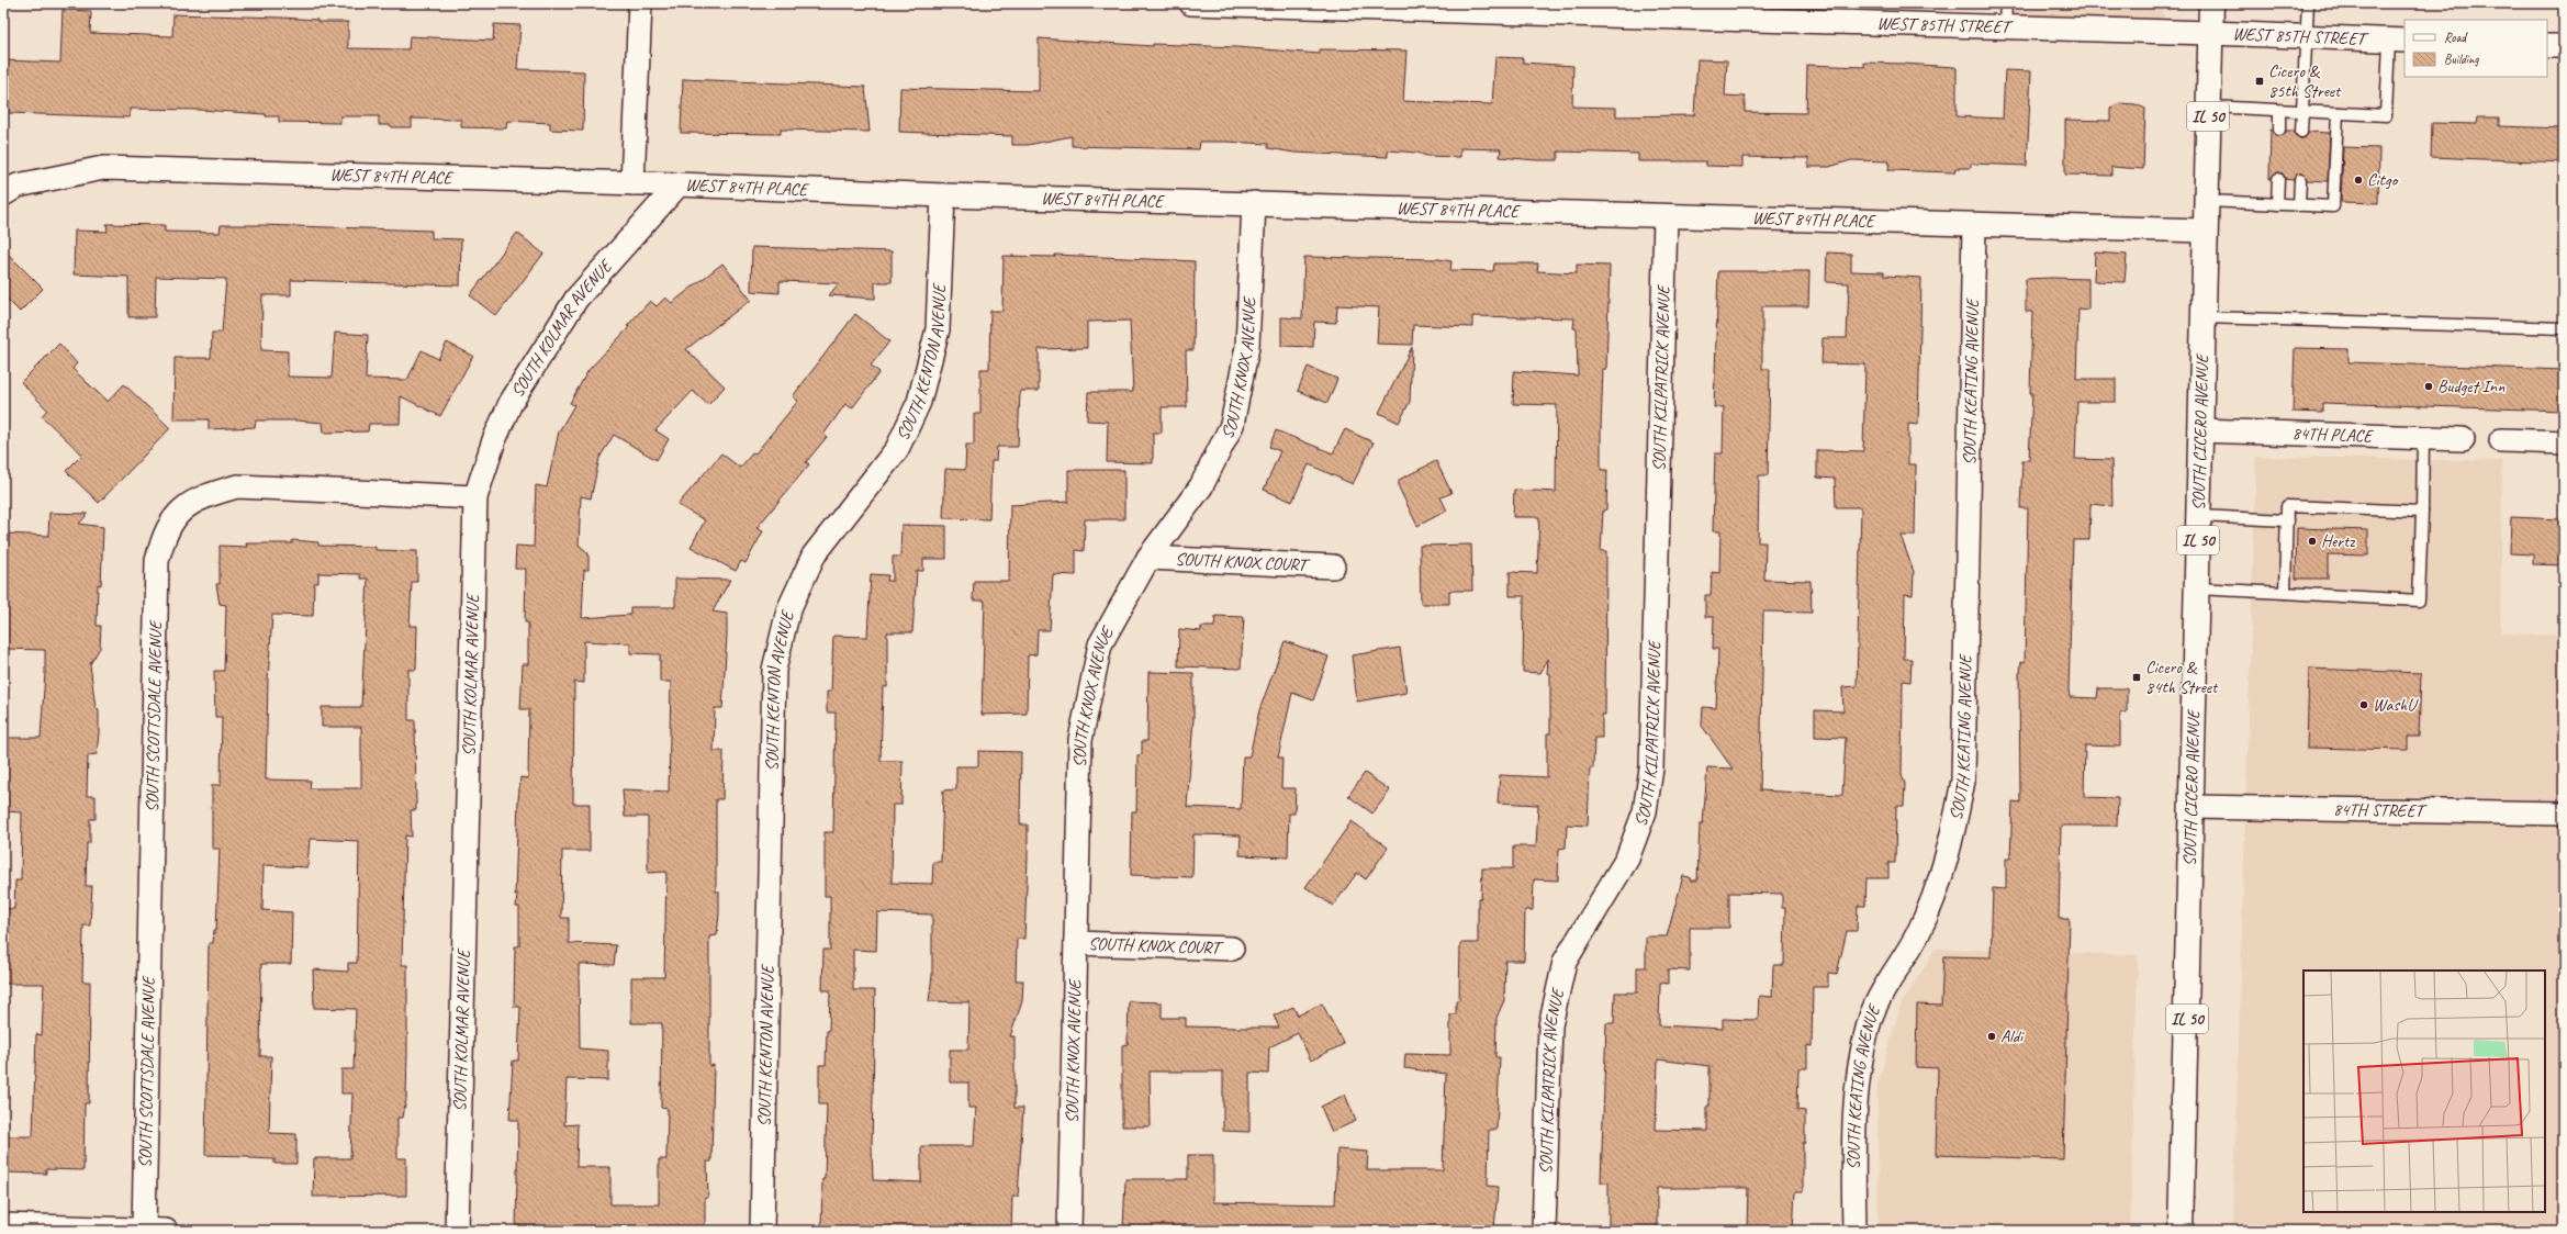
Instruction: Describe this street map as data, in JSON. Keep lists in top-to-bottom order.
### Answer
{
  "streets": {
    "main road": ["IL 50", "SOUTH CICERO AVENUE"],
    "street": [
      "WEST 85TH STREET",
      "WEST 84TH PLACE",
      "SOUTH KOLMAR AVENUE",
      "SOUTH KENTON AVENUE",
      "SOUTH KNOX AVENUE",
      "SOUTH KILPATRICK AVENUE",
      "SOUTH KEATING AVENUE",
      "84TH PLACE",
      "SOUTH KNOX COURT",
      "SOUTH SCOTTSDALE AVENUE",
      "84TH STREET"
    ]
  },
  "crossings": [
    ["WEST 85TH STREET", "SOUTH CICERO AVENUE"],
    ["WEST 84TH PLACE", "SOUTH KOLMAR AVENUE"],
    ["WEST 84TH PLACE", "SOUTH KENTON AVENUE"],
    ["WEST 84TH PLACE", "SOUTH KNOX AVENUE"],
    ["WEST 84TH PLACE", "SOUTH KILPATRICK AVENUE"],
    ["WEST 84TH PLACE", "SOUTH KEATING AVENUE"],
    ["WEST 84TH PLACE", "SOUTH CICERO AVENUE"],
    ["SOUTH KOLMAR AVENUE", "SOUTH SCOTTSDALE AVENUE"],
    ["SOUTH KNOX AVENUE", "SOUTH KNOX COURT"],
    ["SOUTH CICERO AVENUE", "84TH PLACE"],
    ["SOUTH CICERO AVENUE", "84TH STREET"]
  ],
  "places": {
    "transit": ["Cicero & 85th Street", "Cicero & 84th Street"],
    "other": [
      "Citgo",
      "Budget Inn",
      "Hertz",
      "WashU",
      "Aldi"
    ]
  },
  "legend": ["Road", "Building"]
}
